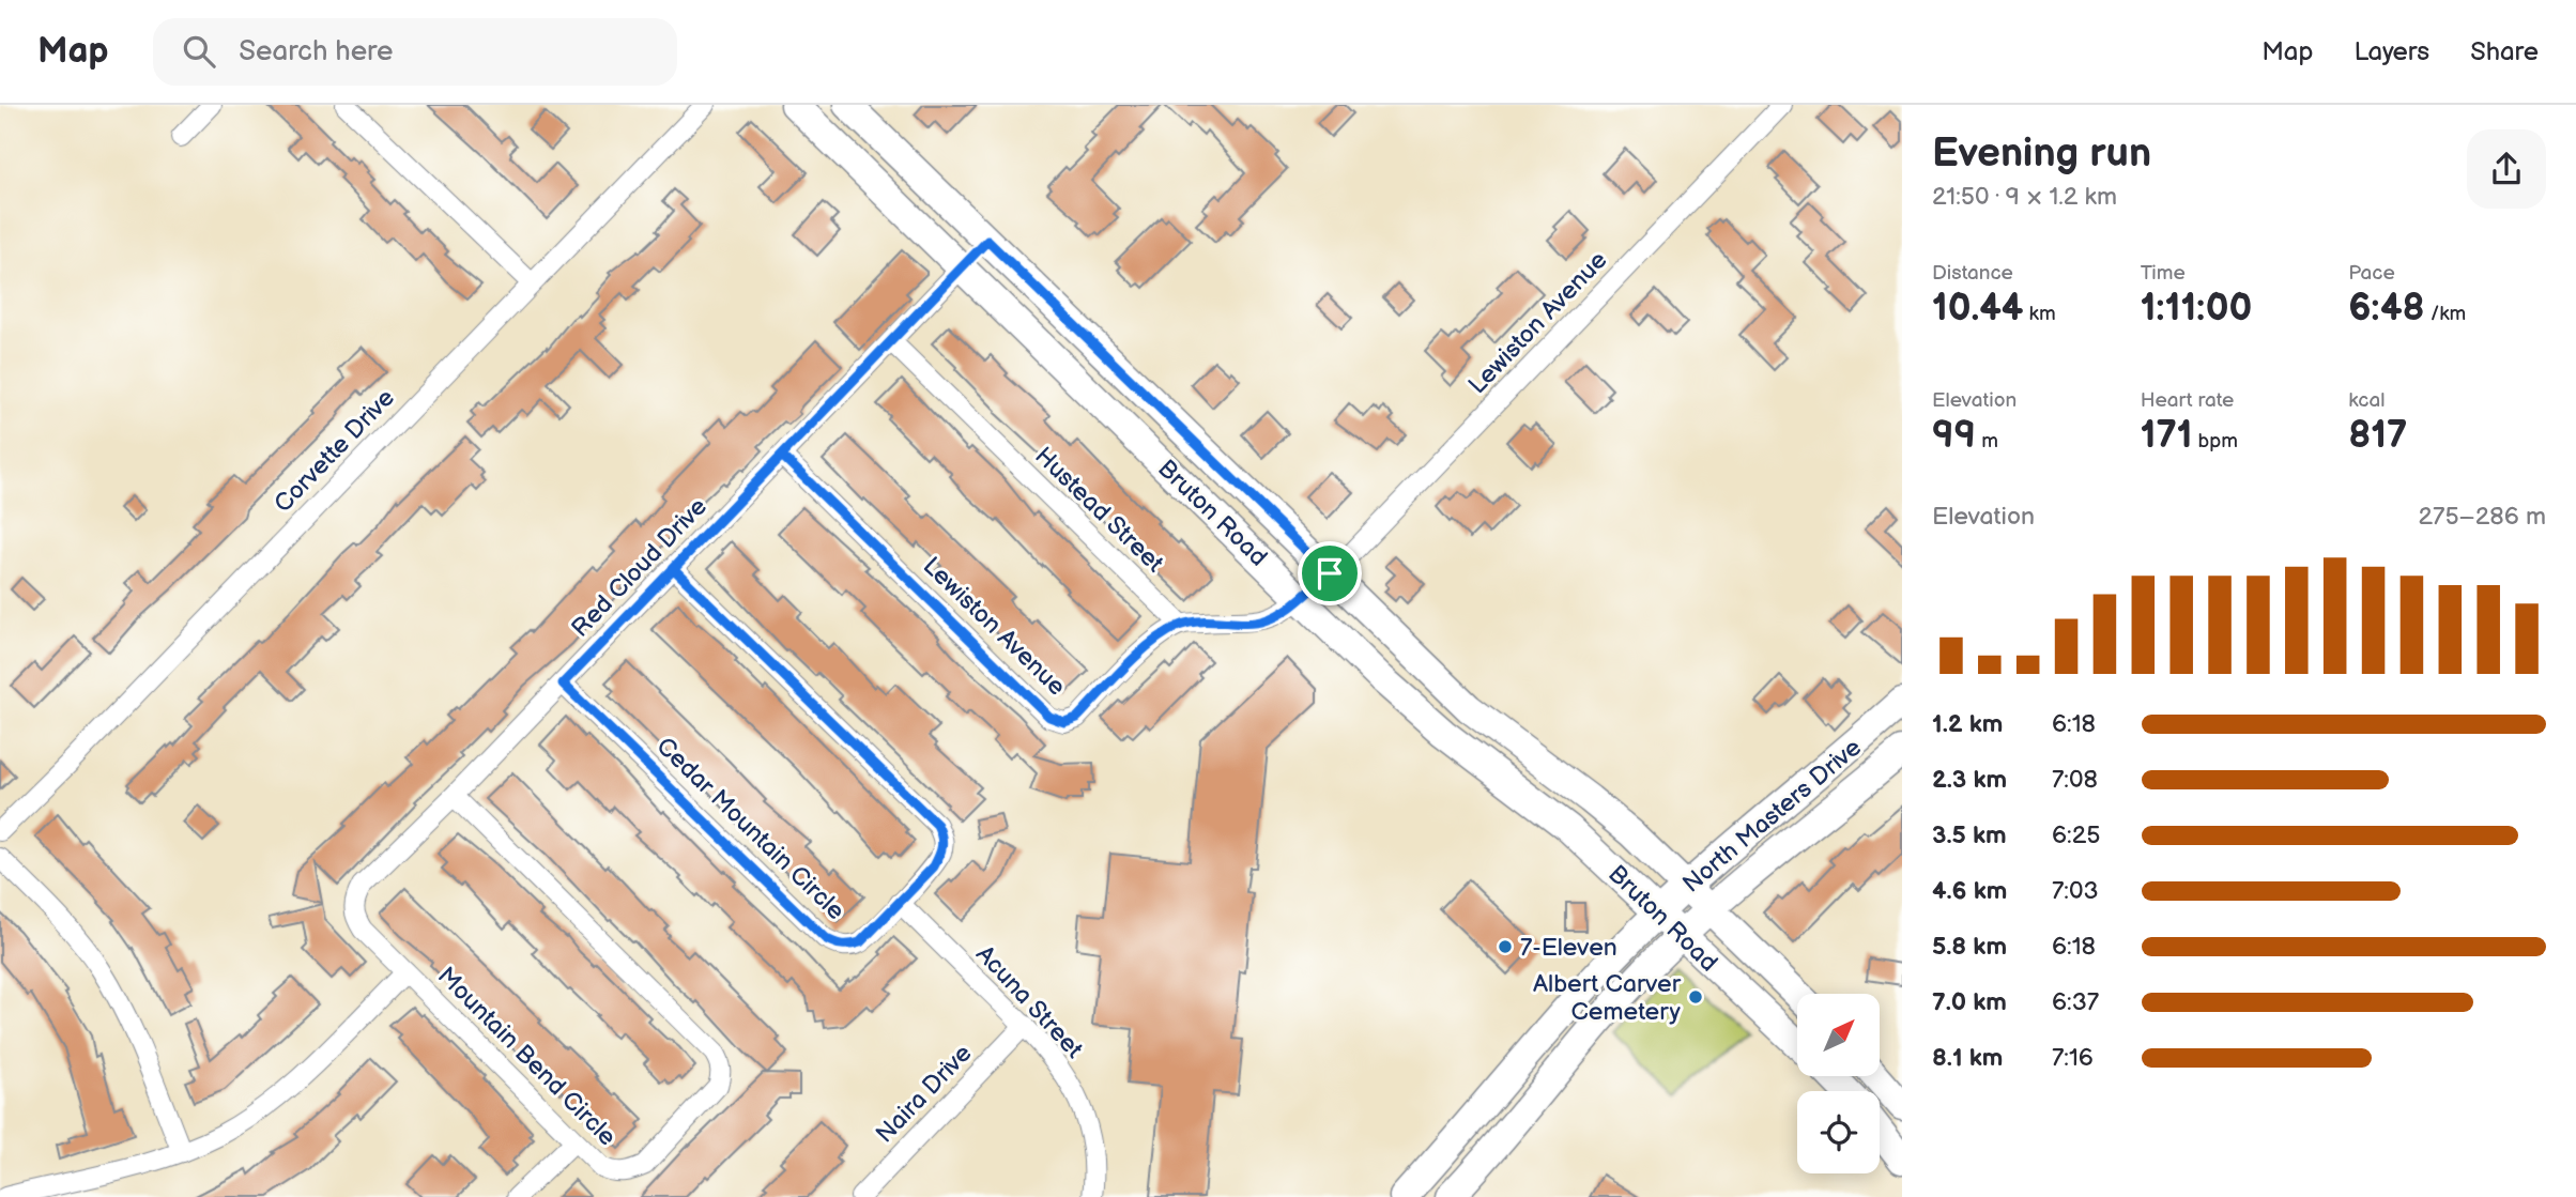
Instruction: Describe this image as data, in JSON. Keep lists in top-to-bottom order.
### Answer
{
  "streets": {
    "main road": ["Bruton Road", "North Masters Drive"],
    "street": [
      "Lewiston Avenue",
      "Corvette Drive",
      "Hustead Street",
      "Red Cloud Drive",
      "Cedar Mountain Circle",
      "Acuna Street",
      "Mountain Bend Circle",
      "Naira Drive"
    ]
  },
  "crossings": [
    ["Lewiston Avenue", "Hustead Street"],
    ["Lewiston Avenue", "Bruton Road"],
    ["Lewiston Avenue", "Red Cloud Drive"],
    ["Hustead Street", "Red Cloud Drive"],
    ["Bruton Road", "Red Cloud Drive"],
    ["Bruton Road", "North Masters Drive"],
    ["Red Cloud Drive", "Cedar Mountain Circle"],
    ["Red Cloud Drive", "Mountain Bend Circle"],
    ["Cedar Mountain Circle", "Acuna Street"],
    ["Acuna Street", "Naira Drive"]
  ],
  "places": ["7-Eleven", "Albert Carver Cemetery"],
  "north": "top right",
  "page": {
    "header": "Map",
    "search": "Search here",
    "nav": ["Map", "Layers", "Share"],
    "heading": ["Evening run", "21:50 · 9 × 1.2 km"],
    "stats": [
      ["Distance", "10.44 km"],
      ["Time", "1:11:00"],
      ["Pace", "6:48 /km"],
      ["Elevation", "99 m"],
      ["Heart rate", "171 bpm"],
      ["kcal", "817"]
    ],
    "chart": ["Elevation", "275–286 m"],
    "list": [
      {
        "name": "1.2 km",
        "note": "6:18"
      },
      {
        "name": "2.3 km",
        "note": "7:08"
      },
      {
        "name": "3.5 km",
        "note": "6:25"
      },
      {
        "name": "4.6 km",
        "note": "7:03"
      },
      {
        "name": "5.8 km",
        "note": "6:18"
      },
      {
        "name": "7.0 km",
        "note": "6:37"
      },
      {
        "name": "8.1 km",
        "note": "7:16"
      }
    ]
  }
}
